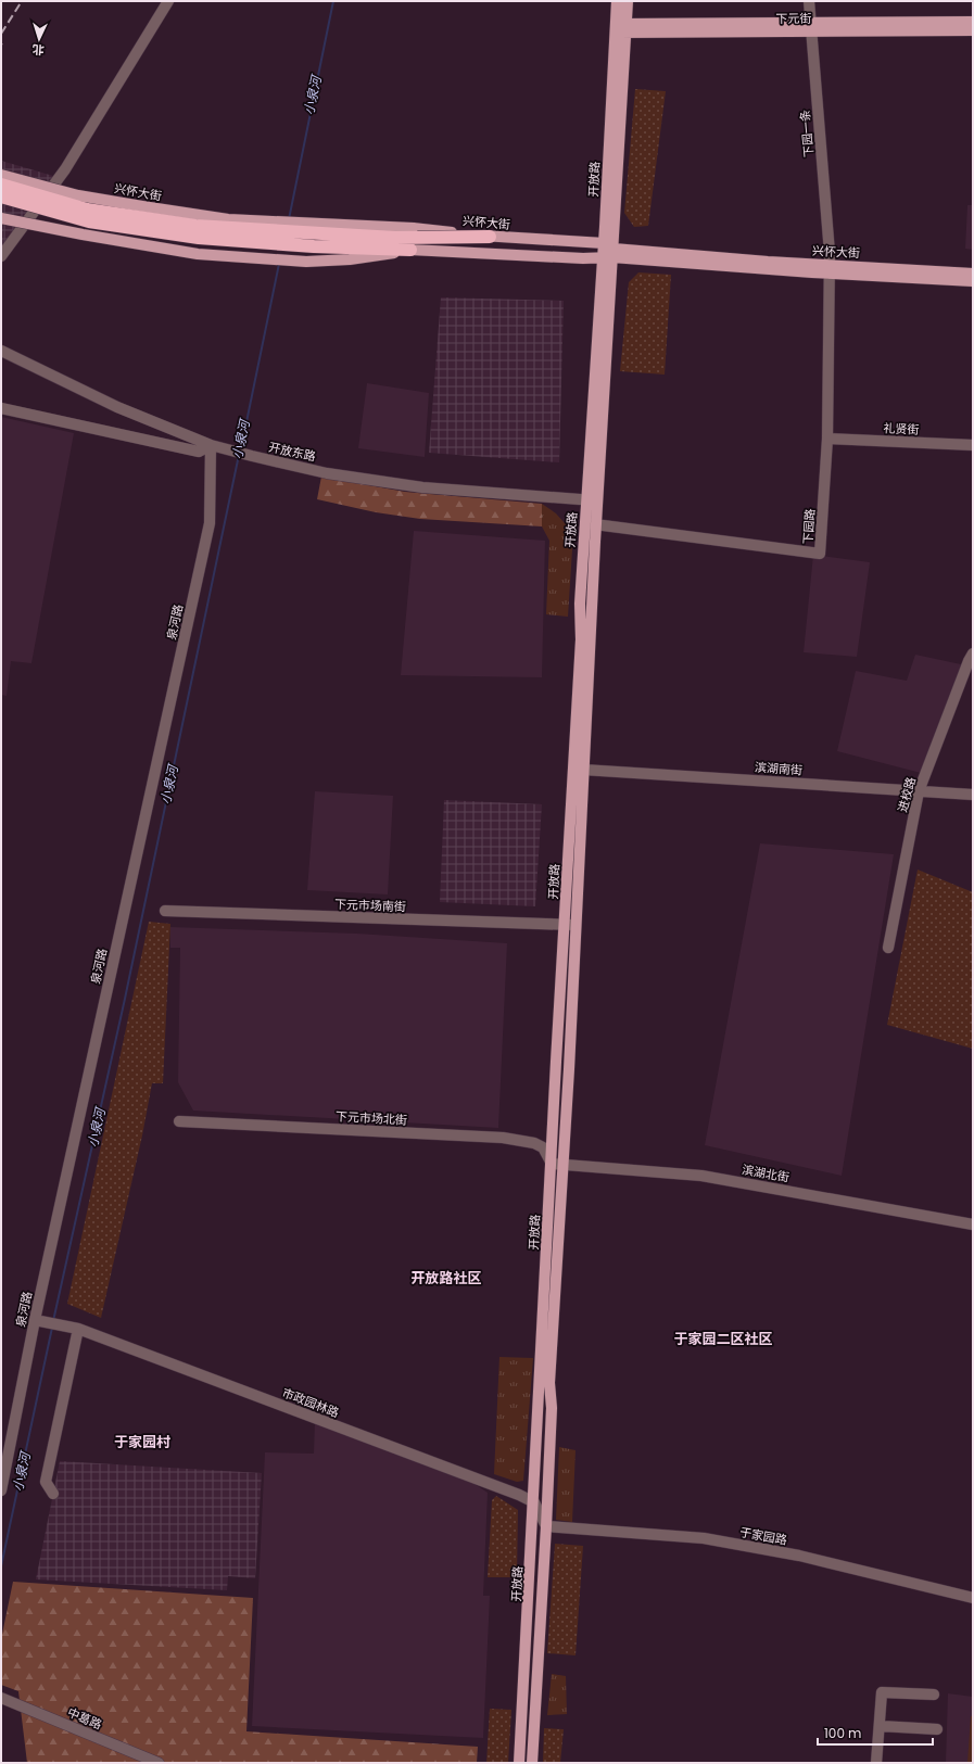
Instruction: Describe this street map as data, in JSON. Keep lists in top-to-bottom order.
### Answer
{
  "streets": {
    "main road": ["下元街", "开放路", "兴怀大街"],
    "street": [
      "下园一条",
      "礼贤街",
      "开放东路",
      "下园路",
      "泉河路",
      "滨湖南街",
      "进校路",
      "下元市场南街",
      "下元市场北街",
      "滨湖北街",
      "市政园林路",
      "于家园路",
      "中葛路"
    ]
  },
  "crossings": [
    ["下元街", "下园一条"],
    ["下元街", "开放路"],
    ["下园一条", "兴怀大街"],
    ["下园一条", "下园路"],
    ["开放路", "兴怀大街"],
    ["开放路", "开放东路"],
    ["开放路", "下园路"],
    ["开放路", "滨湖南街"],
    ["开放路", "下元市场南街"],
    ["开放路", "下元市场北街"],
    ["开放路", "滨湖北街"],
    ["开放路", "市政园林路"],
    ["开放路", "于家园路"],
    ["兴怀大街", "下园路"],
    ["礼贤街", "下园路"],
    ["开放东路", "泉河路"],
    ["泉河路", "市政园林路"],
    ["滨湖南街", "进校路"],
    ["下元市场北街", "滨湖北街"]
  ],
  "districts": ["开放路社区", "于家园二区社区", "于家园村"],
  "water": ["小泉河"],
  "scale_bar": "100 m",
  "north": "bottom"
}
